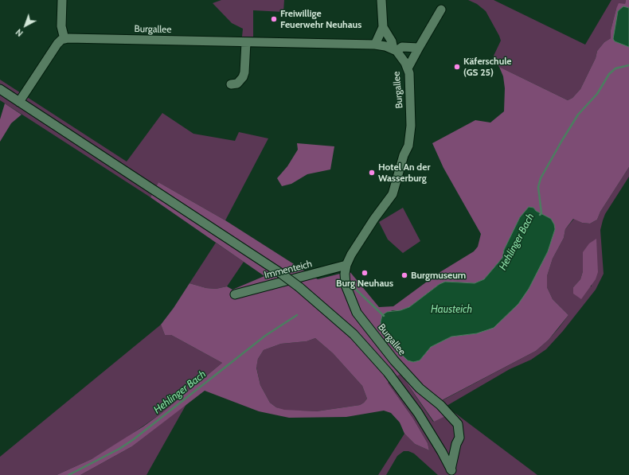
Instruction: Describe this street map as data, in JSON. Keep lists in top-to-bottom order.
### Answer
{
  "streets": {
    "street": ["Burgallee", "Immenteich"]
  },
  "crossings": [
    ["Burgallee", "Immenteich"]
  ],
  "water": ["Hehlinger Bach", "Hausteich"],
  "places": [
    "Freiwillige Feuerwehr Neuhaus",
    "Käferschule (GS 25)",
    "Hotel An der Wasserburg",
    "Burg Neuhaus",
    "Burgmuseum"
  ],
  "north": "bottom left"
}
